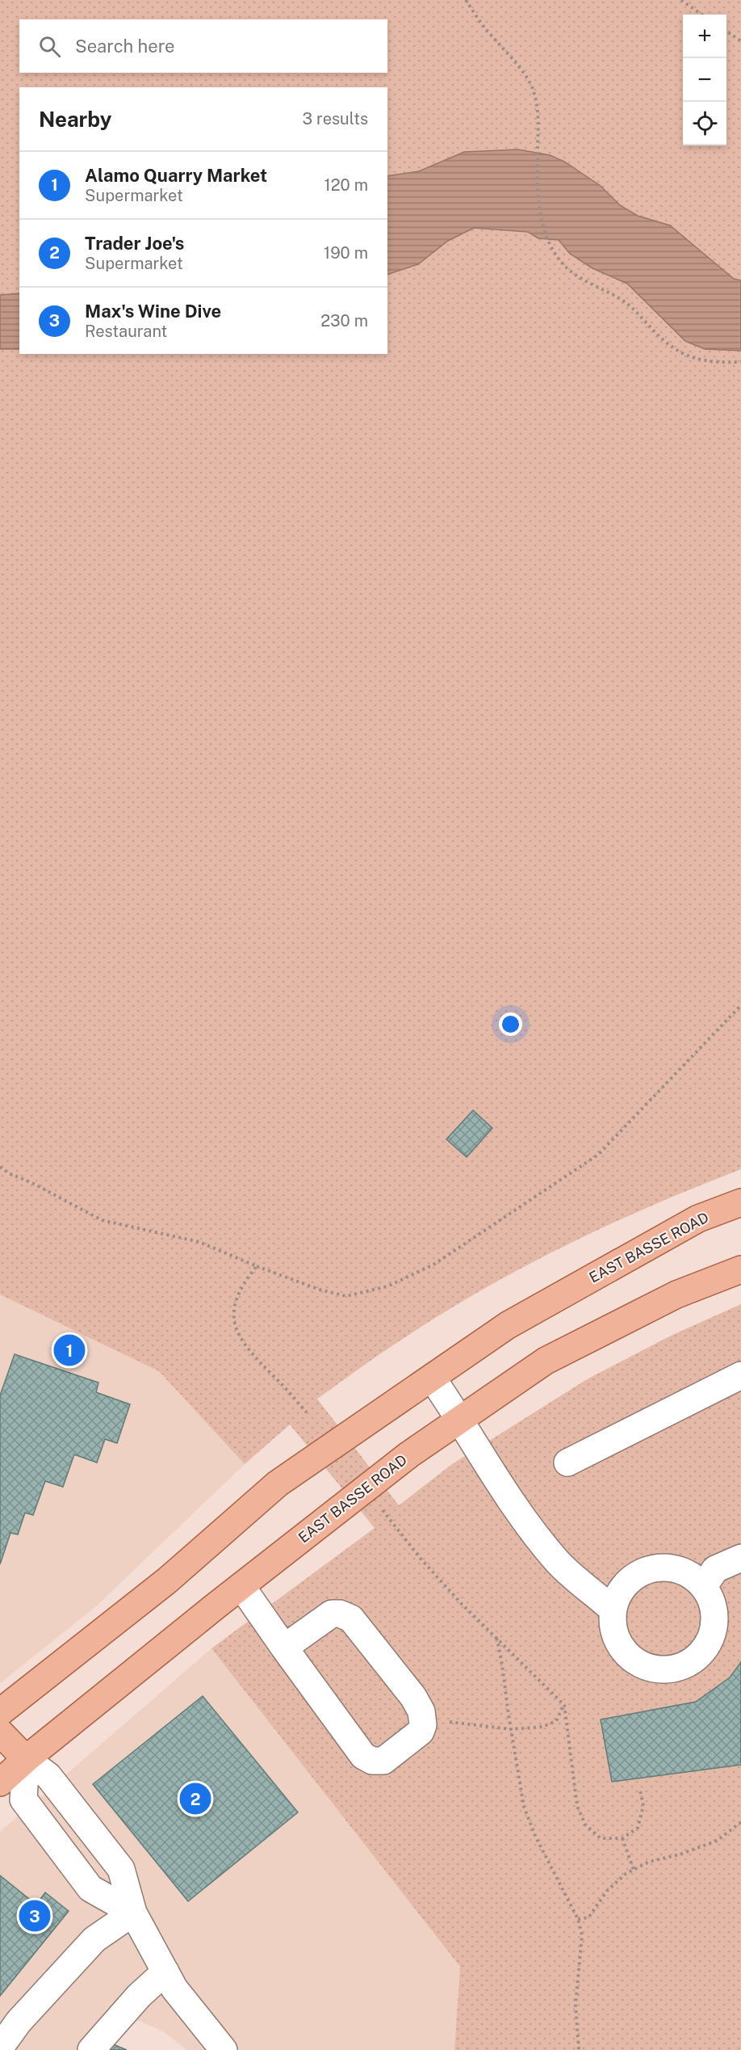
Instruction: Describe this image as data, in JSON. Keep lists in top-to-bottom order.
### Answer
{
  "streets": {
    "main road": ["EAST BASSE ROAD"]
  },
  "page": {
    "map_buttons": ["+", "−"],
    "search": "Search here",
    "heading": ["Nearby", "3 results"],
    "list": [
      {
        "mark": "1",
        "name": "Alamo Quarry Market",
        "note": "Supermarket",
        "value": "120 m"
      },
      {
        "mark": "2",
        "name": "Trader Joe's",
        "note": "Supermarket",
        "value": "190 m"
      },
      {
        "mark": "3",
        "name": "Max's Wine Dive",
        "note": "Restaurant",
        "value": "230 m"
      }
    ],
    "pins": ["1", "2", "3"]
  }
}
